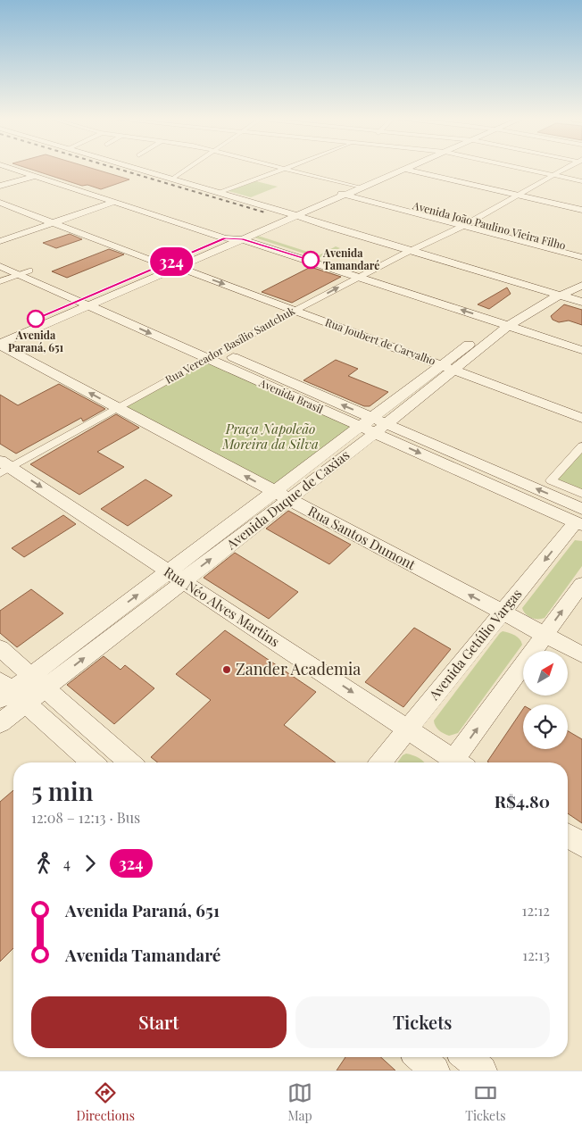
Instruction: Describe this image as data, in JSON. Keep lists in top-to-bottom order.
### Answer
{
  "streets": {
    "main road": [
      "Avenida João Paulino Vieira Filho",
      "Rua Joubert de Carvalho",
      "Avenida Brasil",
      "Avenida Duque de Caxias",
      "Rua Santos Dumont",
      "Rua Néo Alves Martins",
      "Avenida Getúlio Vargas"
    ],
    "street": ["Rua Vereador Basílio Sautchuk"]
  },
  "crossings": [
    ["Avenida João Paulino Vieira Filho", "Rua Vereador Basílio Sautchuk"],
    ["Rua Joubert de Carvalho", "Rua Vereador Basílio Sautchuk"],
    ["Rua Joubert de Carvalho", "Avenida Duque de Caxias"],
    ["Rua Vereador Basílio Sautchuk", "Avenida Brasil"],
    ["Rua Vereador Basílio Sautchuk", "Rua Santos Dumont"],
    ["Rua Vereador Basílio Sautchuk", "Rua Néo Alves Martins"],
    ["Avenida Brasil", "Avenida Duque de Caxias"],
    ["Avenida Brasil", "Avenida Getúlio Vargas"],
    ["Avenida Duque de Caxias", "Rua Santos Dumont"],
    ["Avenida Duque de Caxias", "Rua Néo Alves Martins"],
    ["Rua Santos Dumont", "Avenida Getúlio Vargas"],
    ["Rua Néo Alves Martins", "Avenida Getúlio Vargas"]
  ],
  "one_way": ["Rua Santos Dumont", "Rua Néo Alves Martins"],
  "parks": ["Praça Napoleão Moreira da Silva"],
  "places": ["Avenida Tamandaré", "Avenida Paraná, 651", "Zander Academia"],
  "lines": ["bus line 324"],
  "north": "top right",
  "page": {
    "on_map": "324",
    "heading": ["5 min", "12:08 – 12:13 · Bus", "R$4.80"],
    "legs": ["4", "324"],
    "list": [
      {
        "name": "Avenida Paraná, 651",
        "value": "12:12"
      },
      {
        "name": "Avenida Tamandaré",
        "value": "12:13"
      }
    ],
    "buttons": ["Start", "Tickets"],
    "tabs": ["Directions", "Map", "Tickets"]
  }
}
